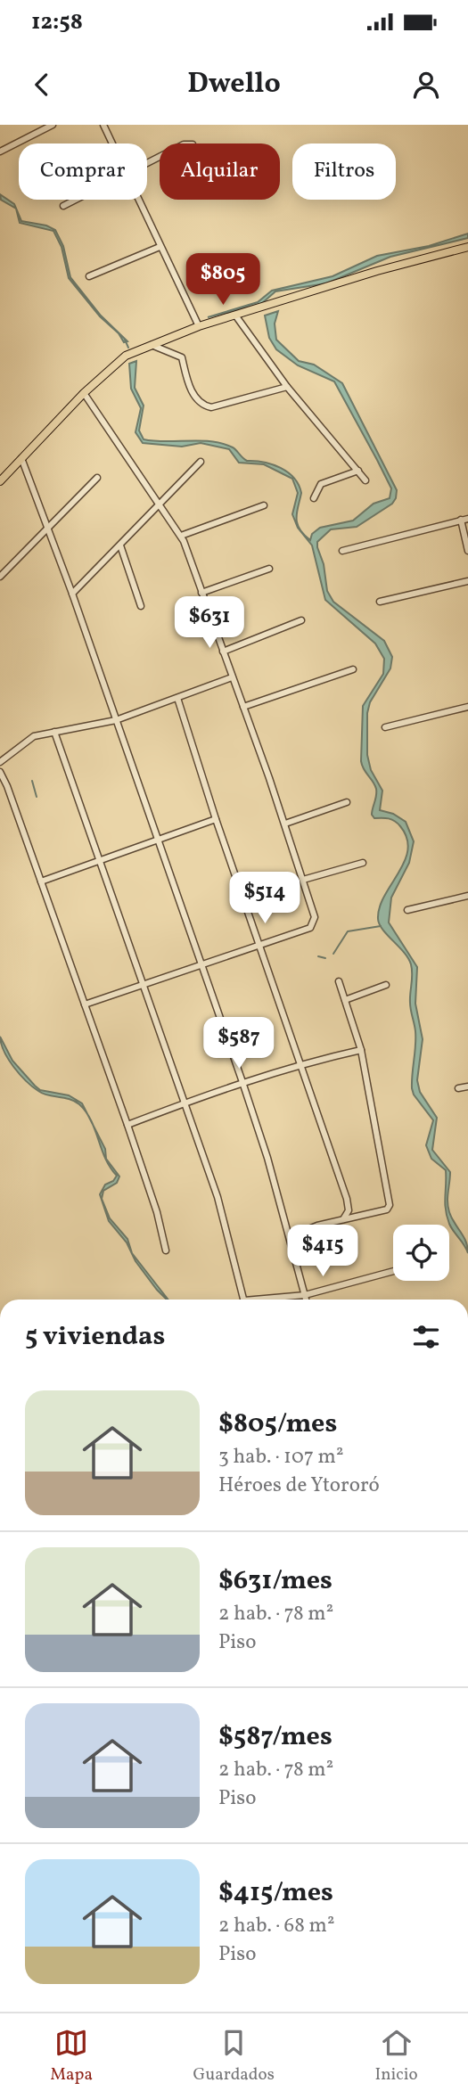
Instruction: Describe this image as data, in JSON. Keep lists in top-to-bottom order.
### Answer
{
  "page": {
    "status": "12:58",
    "header": "Dwello",
    "chip": ["Comprar", "Alquilar", "Filtros"],
    "price": [
      "$805",
      "$631",
      "$514",
      "$587",
      "$415"
    ],
    "heading": "5 viviendas",
    "list": [
      {
        "name": "$805/mes",
        "note": "3 hab. · 107 m² · Héroes de Ytororó"
      },
      {
        "name": "$631/mes",
        "note": "2 hab. · 78 m² · Piso"
      },
      {
        "name": "$587/mes",
        "note": "2 hab. · 78 m² · Piso"
      },
      {
        "name": "$415/mes",
        "note": "2 hab. · 68 m² · Piso"
      }
    ],
    "tabs": ["Mapa", "Guardados", "Inicio"]
  }
}
